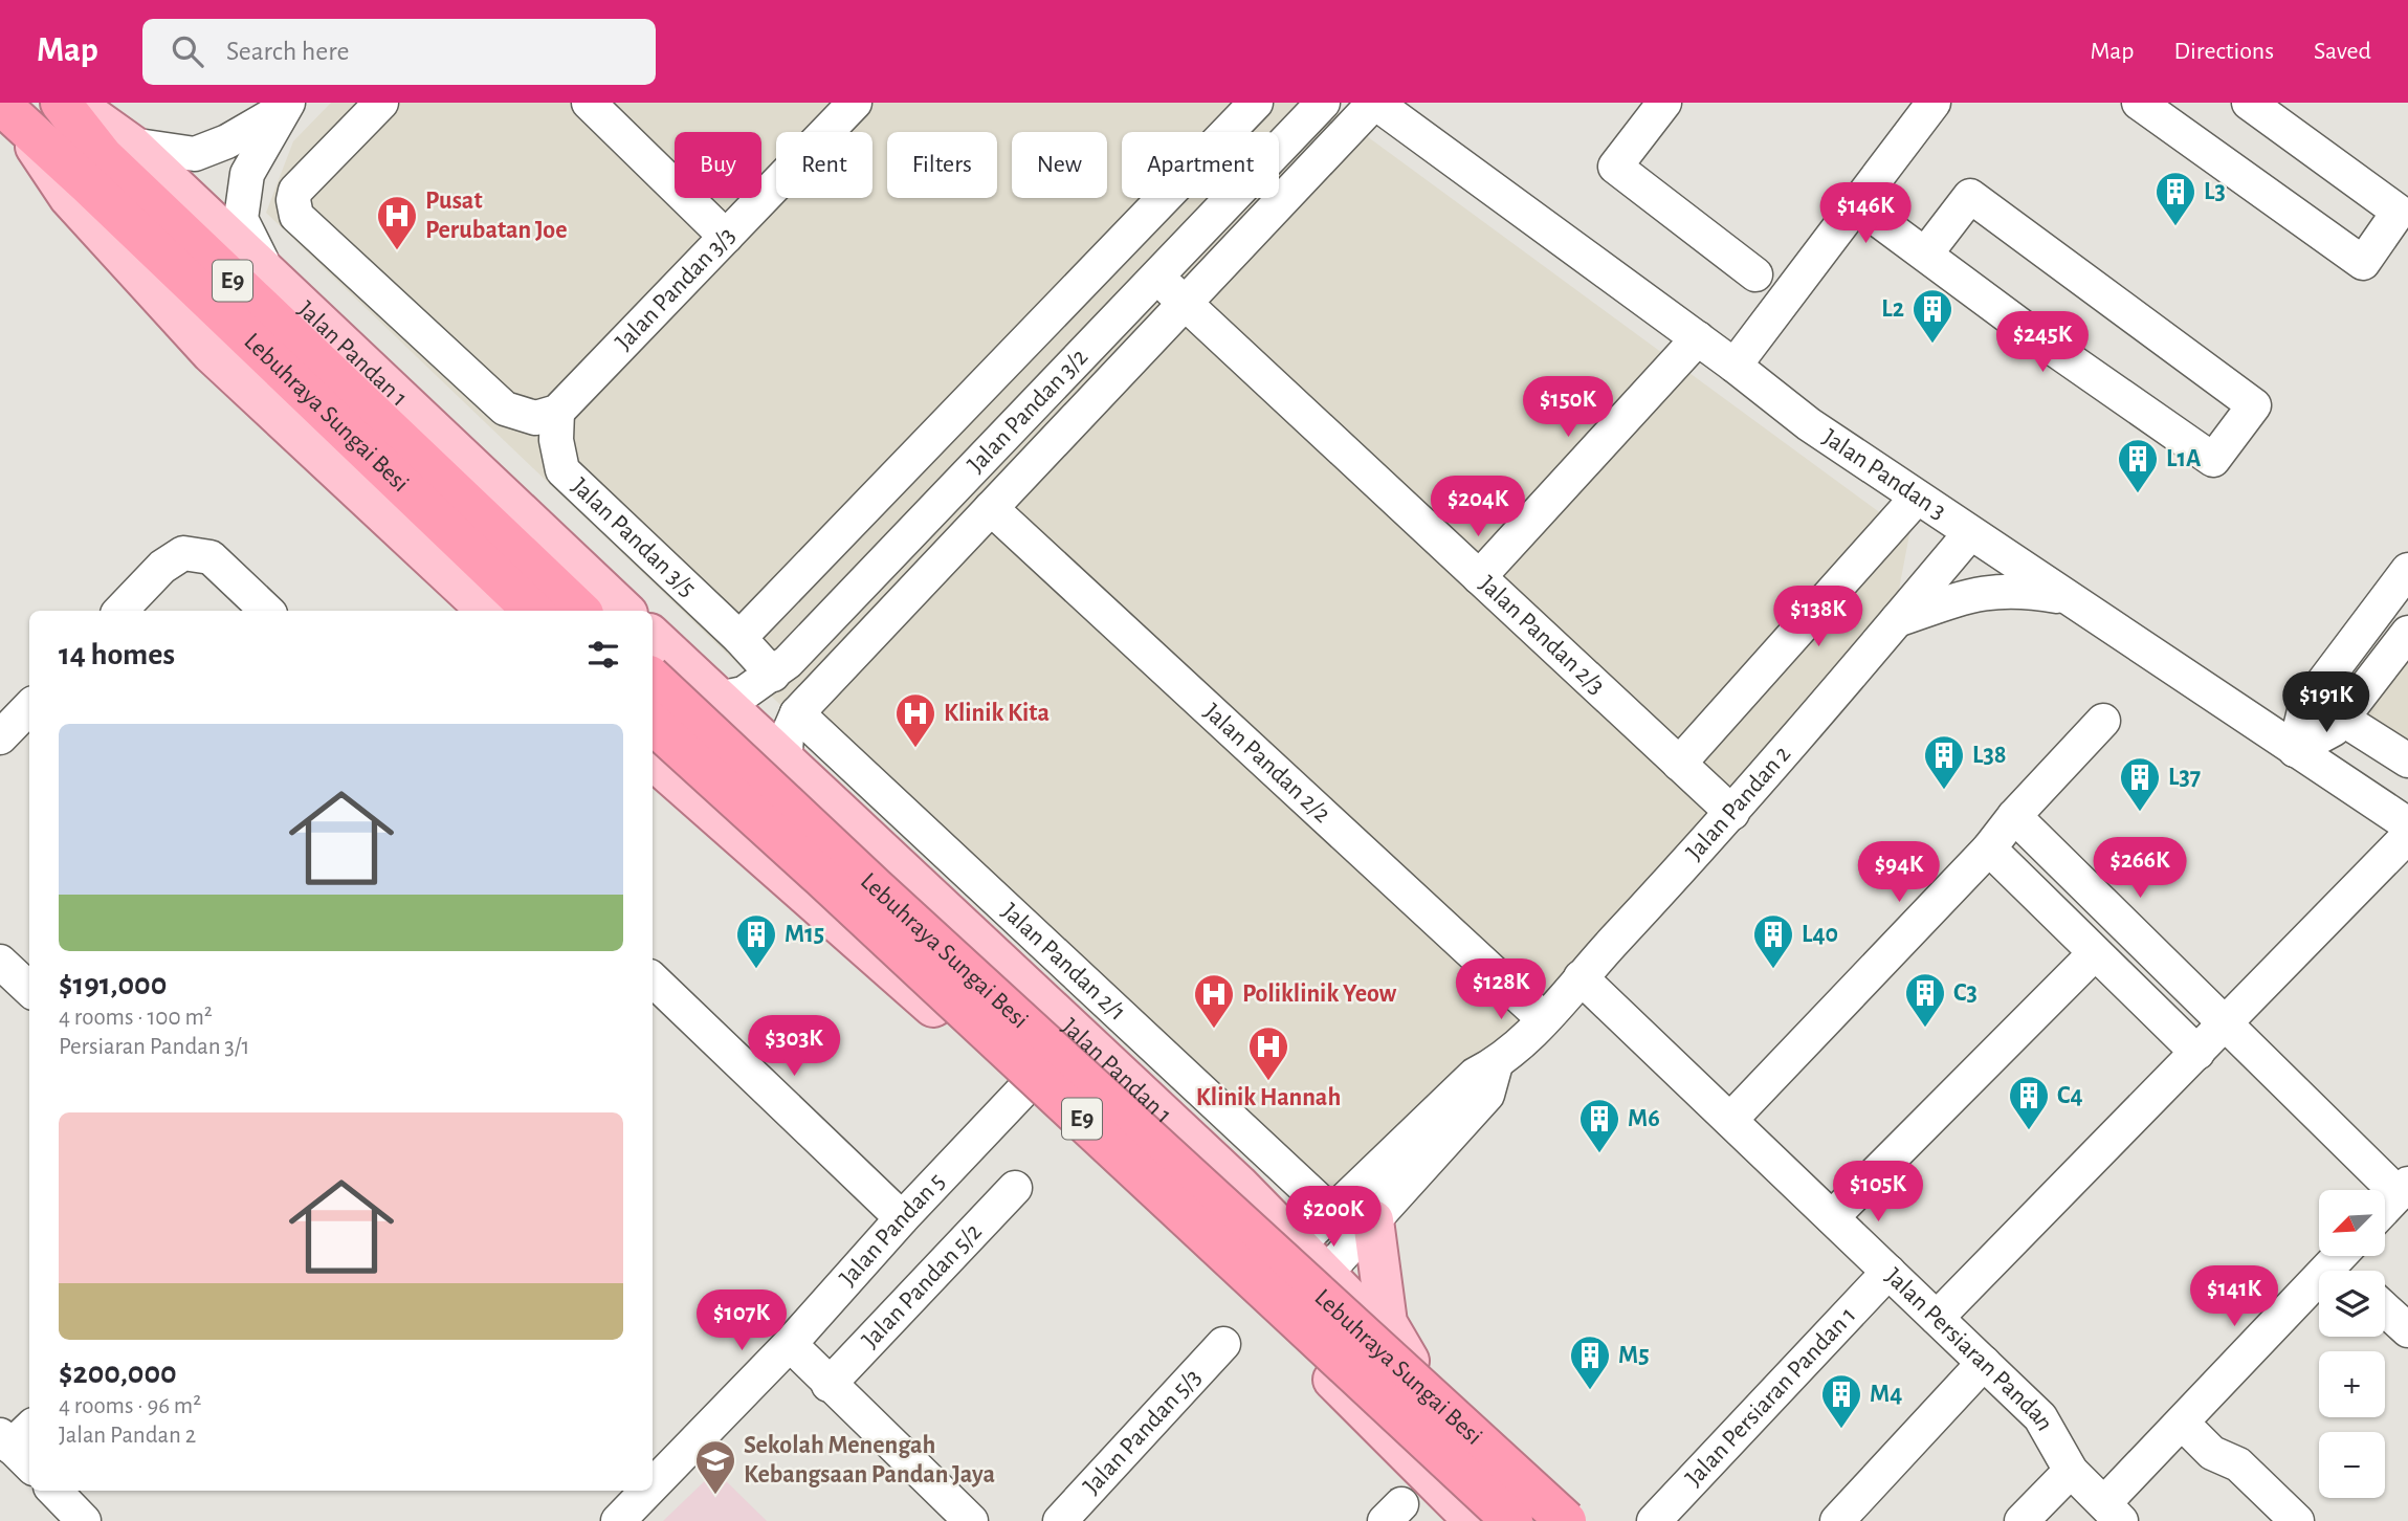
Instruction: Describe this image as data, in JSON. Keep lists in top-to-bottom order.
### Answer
{
  "streets": {
    "highway": ["E9", "Lebuhraya Sungai Besi"],
    "main road": ["Jalan Pandan 1"],
    "street": [
      "Jalan Pandan 3/3",
      "Jalan Pandan 3/2",
      "Jalan Pandan 3",
      "Jalan Pandan 3/5",
      "Jalan Pandan 2/3",
      "Jalan Pandan 2/2",
      "Jalan Pandan 2",
      "Jalan Pandan 2/1",
      "Jalan Pandan 5",
      "Jalan Pandan 5/2",
      "Jalan Persiaran Pandan",
      "Jalan Persiaran Pandan 1",
      "Jalan Pandan 5/3"
    ]
  },
  "crossings": [
    ["Jalan Pandan 3/3", "Jalan Pandan 3/5"],
    ["Jalan Pandan 1", "Jalan Pandan 3/2"],
    ["Jalan Pandan 1", "Lebuhraya Sungai Besi"],
    ["Jalan Pandan 1", "Jalan Pandan 2"],
    ["Jalan Pandan 1", "Jalan Pandan 5"],
    ["Jalan Pandan 3/2", "Jalan Pandan 3/5"],
    ["Jalan Pandan 3/2", "Jalan Pandan 2/3"],
    ["Jalan Pandan 3", "Jalan Pandan 2"],
    ["Jalan Pandan 2/3", "Jalan Pandan 2"],
    ["Jalan Pandan 2/2", "Jalan Pandan 2"],
    ["Jalan Pandan 2", "Jalan Pandan 2/1"],
    ["Jalan Pandan 2", "Jalan Persiaran Pandan"],
    ["Jalan Persiaran Pandan", "Jalan Persiaran Pandan 1"]
  ],
  "places": {
    "building": [
      "L3",
      "L2",
      "L1A",
      "L38",
      "L37",
      "M15",
      "L40",
      "C3",
      "C4",
      "M6",
      "M5",
      "M4"
    ],
    "hospital": [
      "Pusat Perubatan Joe",
      "Klinik Kita",
      "Poliklinik Yeow",
      "Klinik Hannah"
    ],
    "school or university": ["Sekolah Menengah Kebangsaan Pandan Jaya"]
  },
  "north": "bottom left",
  "page": {
    "header": "Map",
    "search": "Search here",
    "nav": ["Map", "Directions", "Saved"],
    "chip": [
      "Buy",
      "Rent",
      "Filters",
      "New",
      "Apartment"
    ],
    "price": [
      "$146K",
      "$245K",
      "$150K",
      "$204K",
      "$138K",
      "$191K",
      "$266K",
      "$94K",
      "$128K",
      "$303K",
      "$105K",
      "$200K",
      "$141K",
      "$107K"
    ],
    "heading": "14 homes",
    "list": [
      {
        "name": "$191,000",
        "note": "4 rooms · 100 m² · Persiaran Pandan 3/1"
      },
      {
        "name": "$200,000",
        "note": "4 rooms · 96 m² · Jalan Pandan 2"
      }
    ],
    "map_buttons": ["+", "−"]
  }
}
